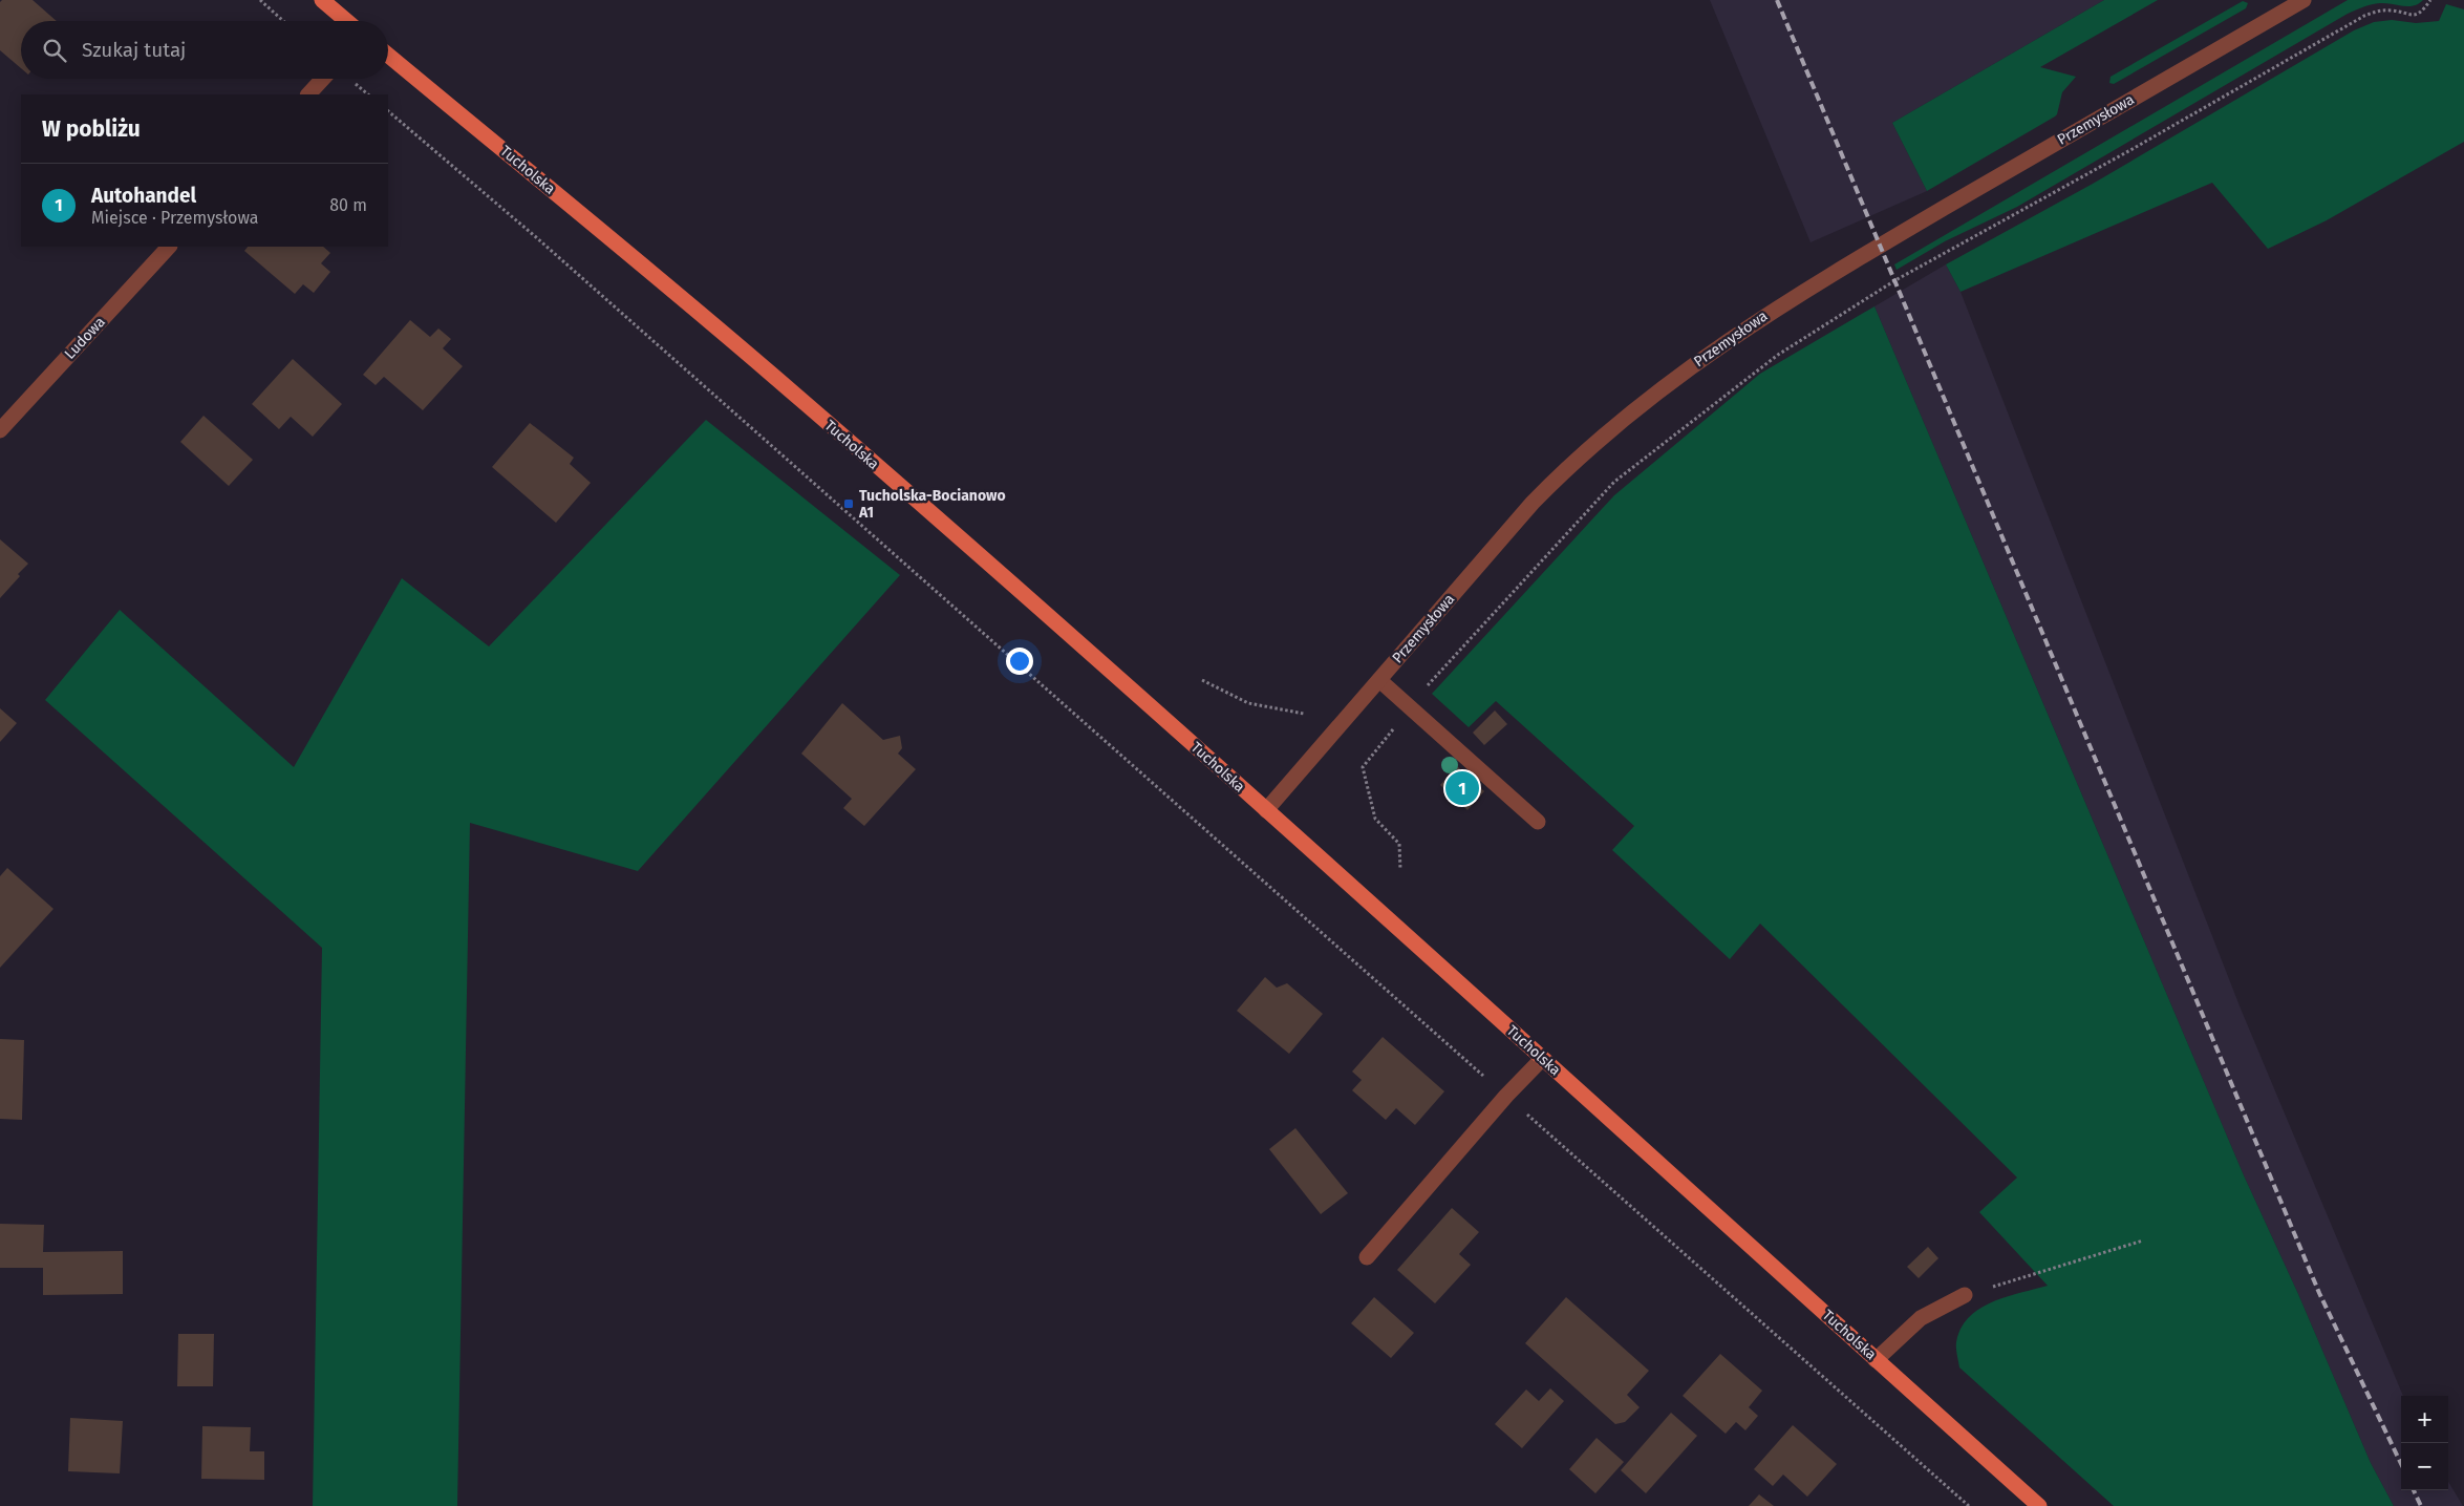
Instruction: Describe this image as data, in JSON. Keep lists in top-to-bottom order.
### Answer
{
  "streets": {
    "main road": ["Tucholska"],
    "street": ["Przemysłowa", "Ludowa"]
  },
  "crossings": [
    ["Przemysłowa", "Tucholska"]
  ],
  "places": {
    "transit": ["Tucholska-Bocianowo A1"]
  },
  "page": {
    "search": "Szukaj tutaj",
    "heading": "W pobliżu",
    "list": [
      {
        "mark": "1",
        "name": "Autohandel",
        "note": "Miejsce · Przemysłowa",
        "value": "80 m"
      }
    ],
    "pins": "1",
    "map_buttons": ["+", "−"]
  }
}
